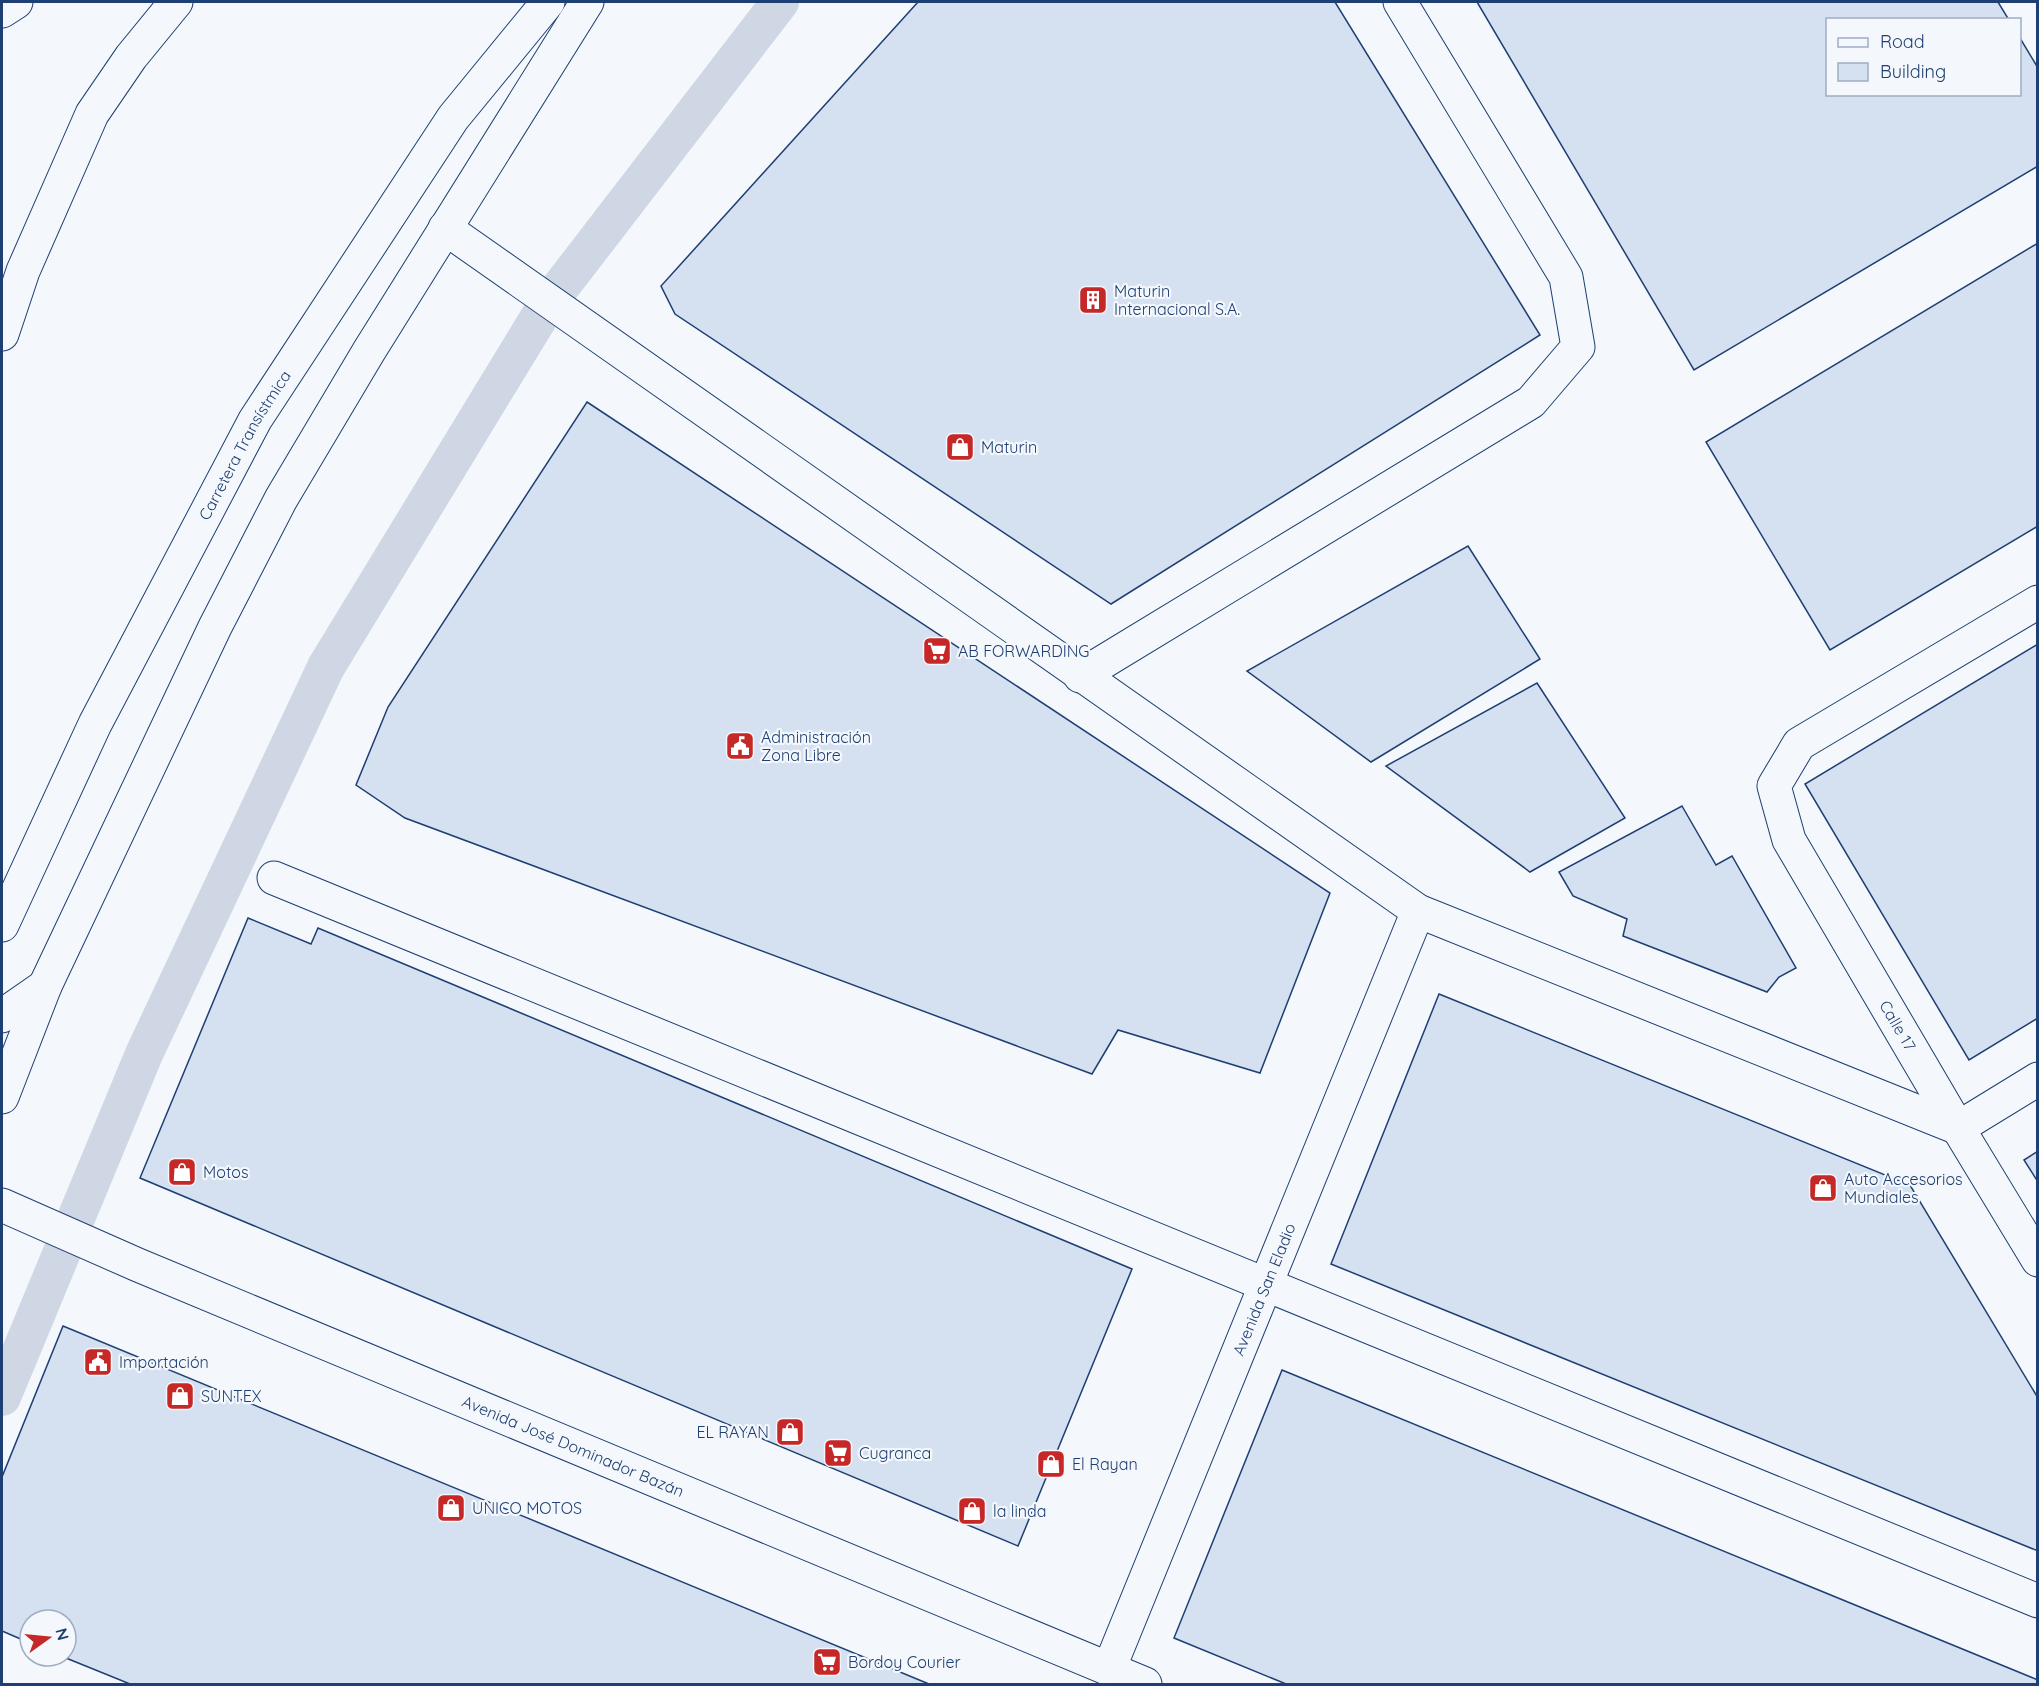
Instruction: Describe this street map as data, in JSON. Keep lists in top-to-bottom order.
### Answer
{
  "streets": {
    "street": [
      "Carretera Transístmica",
      "Calle 17",
      "Avenida San Eladio",
      "Avenida José Dominador Bazán"
    ]
  },
  "crossings": [
    ["Avenida San Eladio", "Avenida José Dominador Bazán"]
  ],
  "places": {
    "building": ["Maturin Internacional S.A."],
    "shop": [
      "Maturin",
      "Motos",
      "Auto Accesorios Mundiales",
      "SUNTEX",
      "EL RAYAN",
      "El Rayan",
      "UNICO MOTOS",
      "la linda"
    ],
    "supermarket": ["AB FORWARDING", "Cugranca", "Bordoy Courier"],
    "public building": ["Administración Zona Libre", "Importación"]
  },
  "legend": ["Road", "Building"],
  "north": "right"
}
